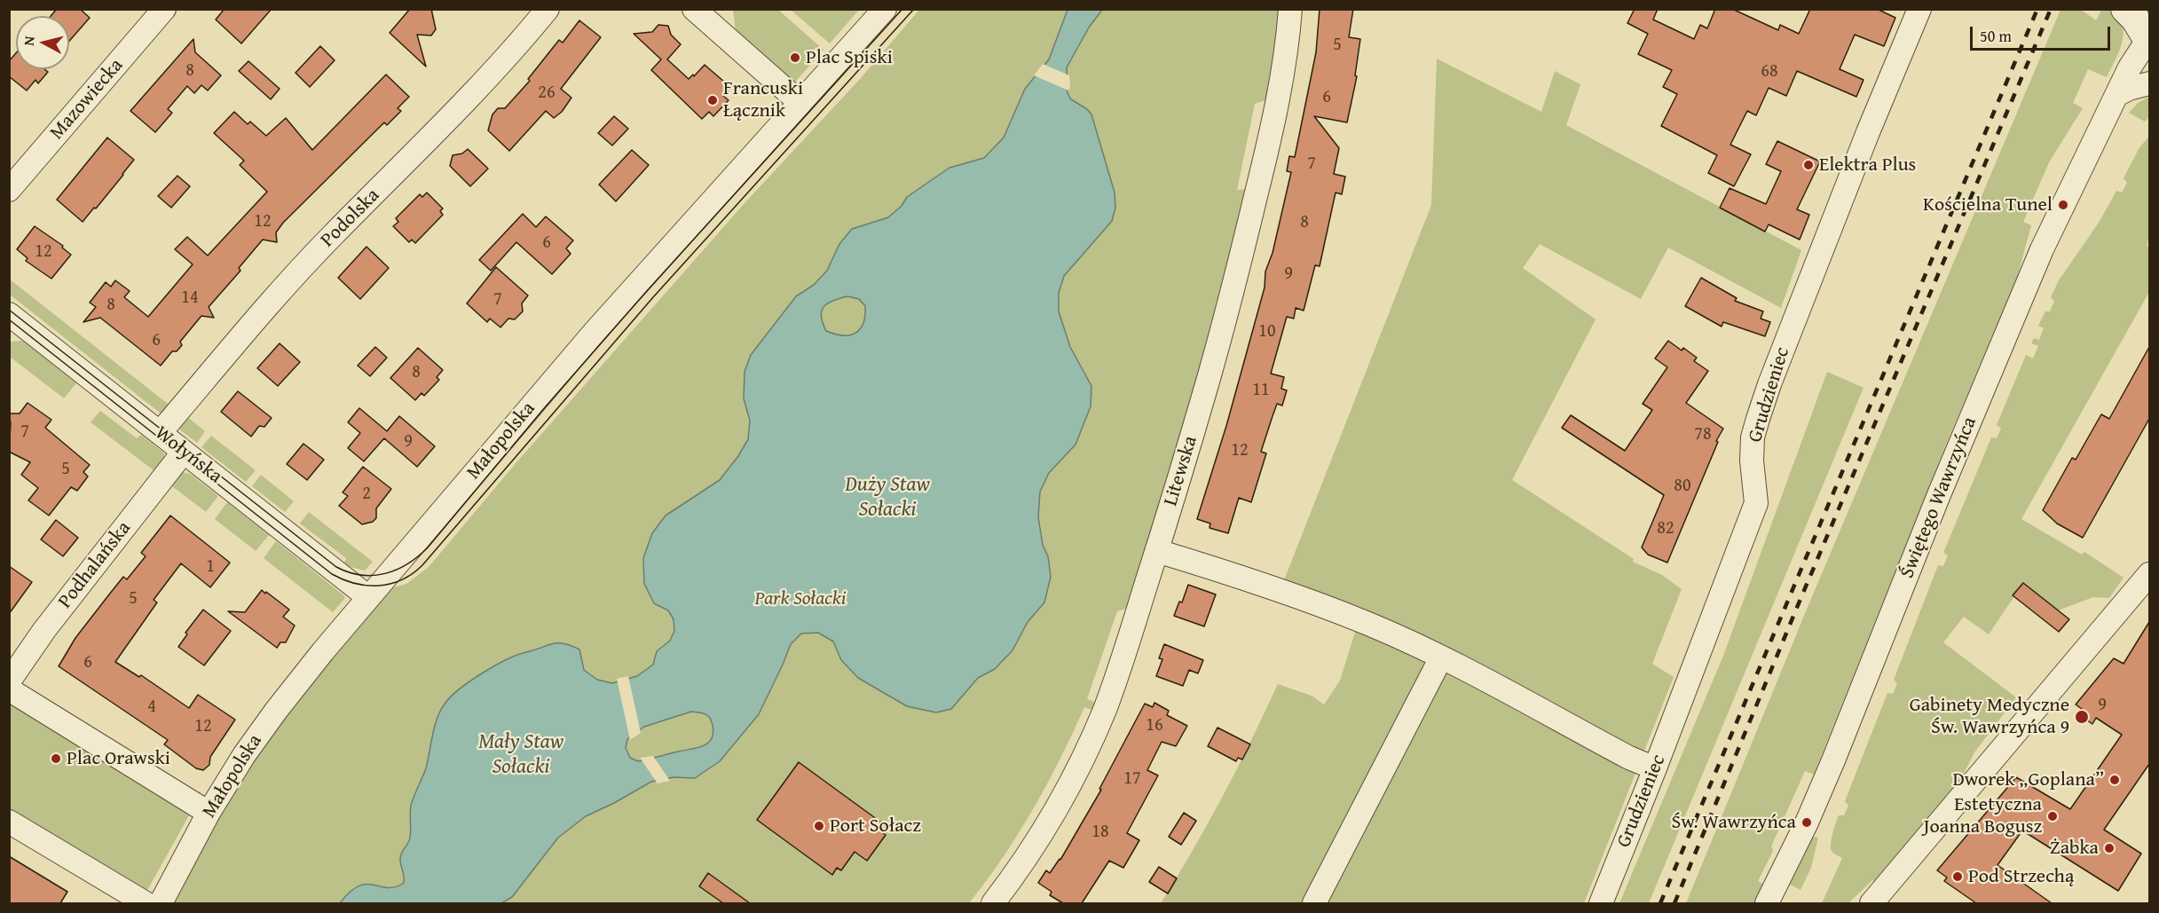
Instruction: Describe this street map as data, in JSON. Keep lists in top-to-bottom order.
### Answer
{
  "streets": {
    "street": [
      "Mazowiecka",
      "Podolska",
      "Grudzieniec",
      "Małopolska",
      "Wołyńska",
      "Litewska",
      "Świętego Wawrzyńca",
      "Podhalańska"
    ]
  },
  "crossings": [
    ["Podolska", "Wołyńska"],
    ["Małopolska", "Wołyńska"],
    ["Wołyńska", "Podhalańska"]
  ],
  "water": ["Duży Staw Sołacki", "Mały Staw Sołacki"],
  "parks": ["Park Sołacki"],
  "places": [
    "Plac Spiski",
    "Francuski Łącznik",
    "Elektra Plus",
    "Kościelna Tunel",
    "Gabinety Medyczne Św. Wawrzyńca 9",
    "Plac Orawski",
    "Dworek „Goplana”",
    "Estetyczna Joanna Bogusz",
    "Św. Wawrzyńca",
    "Port Sołacz",
    "Żabka",
    "Pod Strzechą"
  ],
  "house_numbers": [
    "5",
    "8",
    "68",
    "26",
    "6",
    "7",
    "12",
    "8",
    "6",
    "12",
    "9",
    "14",
    "7",
    "8",
    "10",
    "6",
    "8",
    "11",
    "7",
    "78",
    "9",
    "12",
    "5",
    "80",
    "2",
    "82",
    "1",
    "5",
    "6",
    "9",
    "4",
    "16",
    "12",
    "17",
    "18"
  ],
  "scale_bar": "50 m",
  "north": "left"
}
